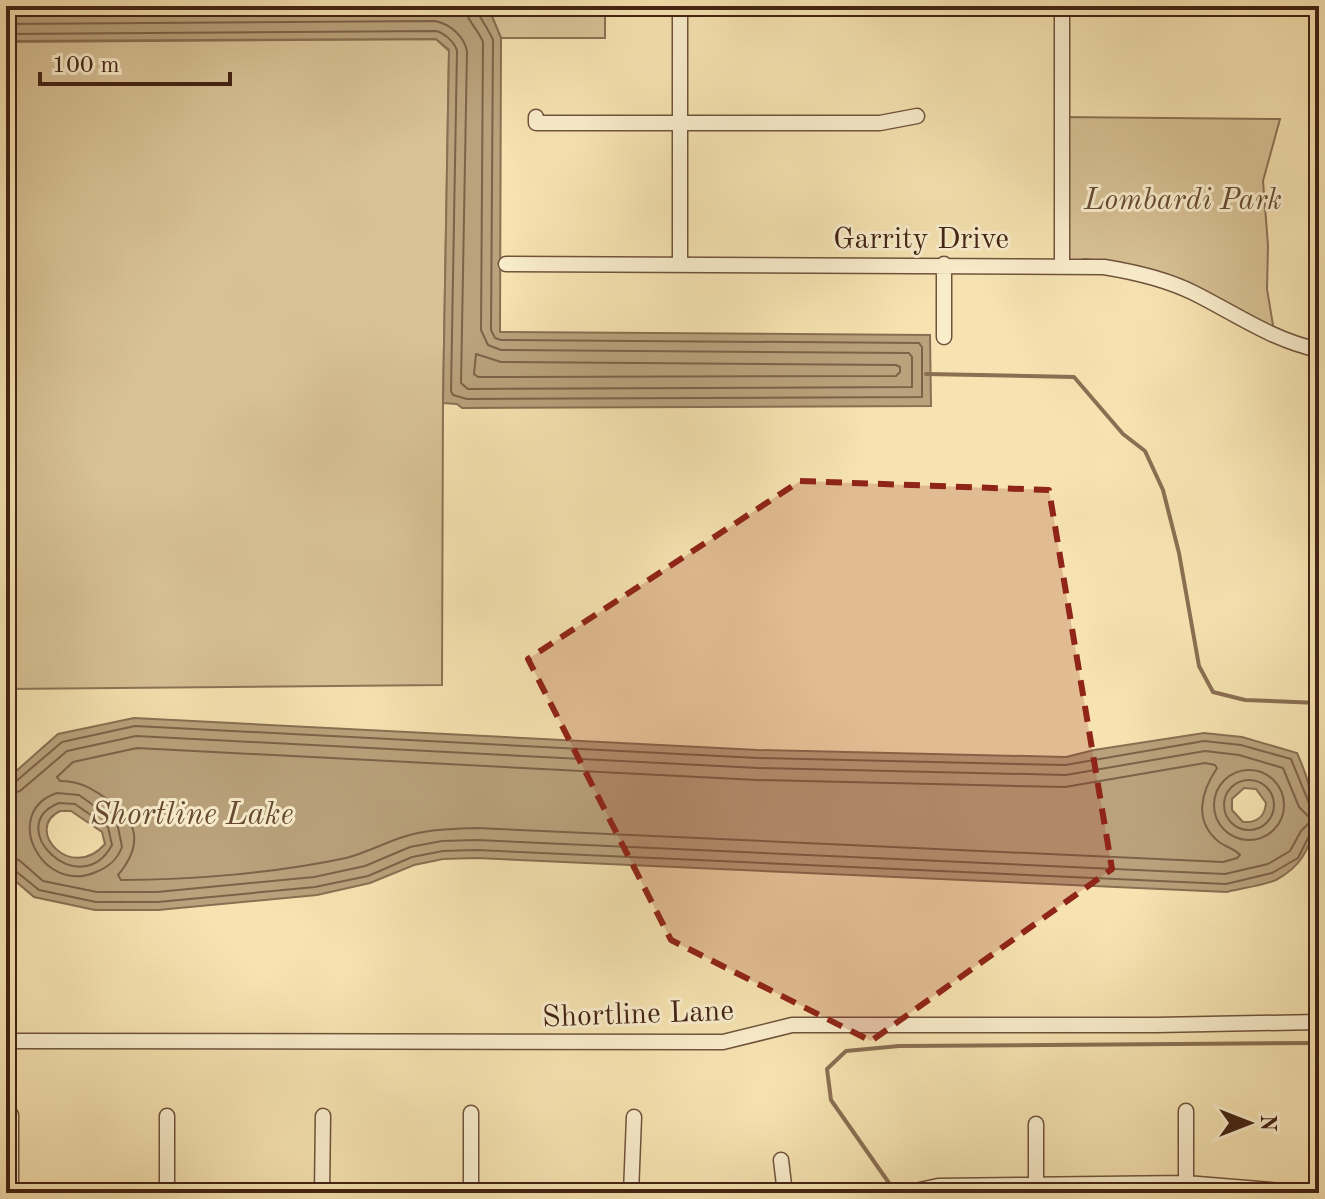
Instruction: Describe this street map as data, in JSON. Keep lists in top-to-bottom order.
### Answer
{
  "streets": {
    "street": ["Garrity Drive", "Shortline Lane"]
  },
  "water": ["Shortline Lake"],
  "parks": ["Lombardi Park"],
  "scale_bar": "100 m",
  "north": "right"
}
